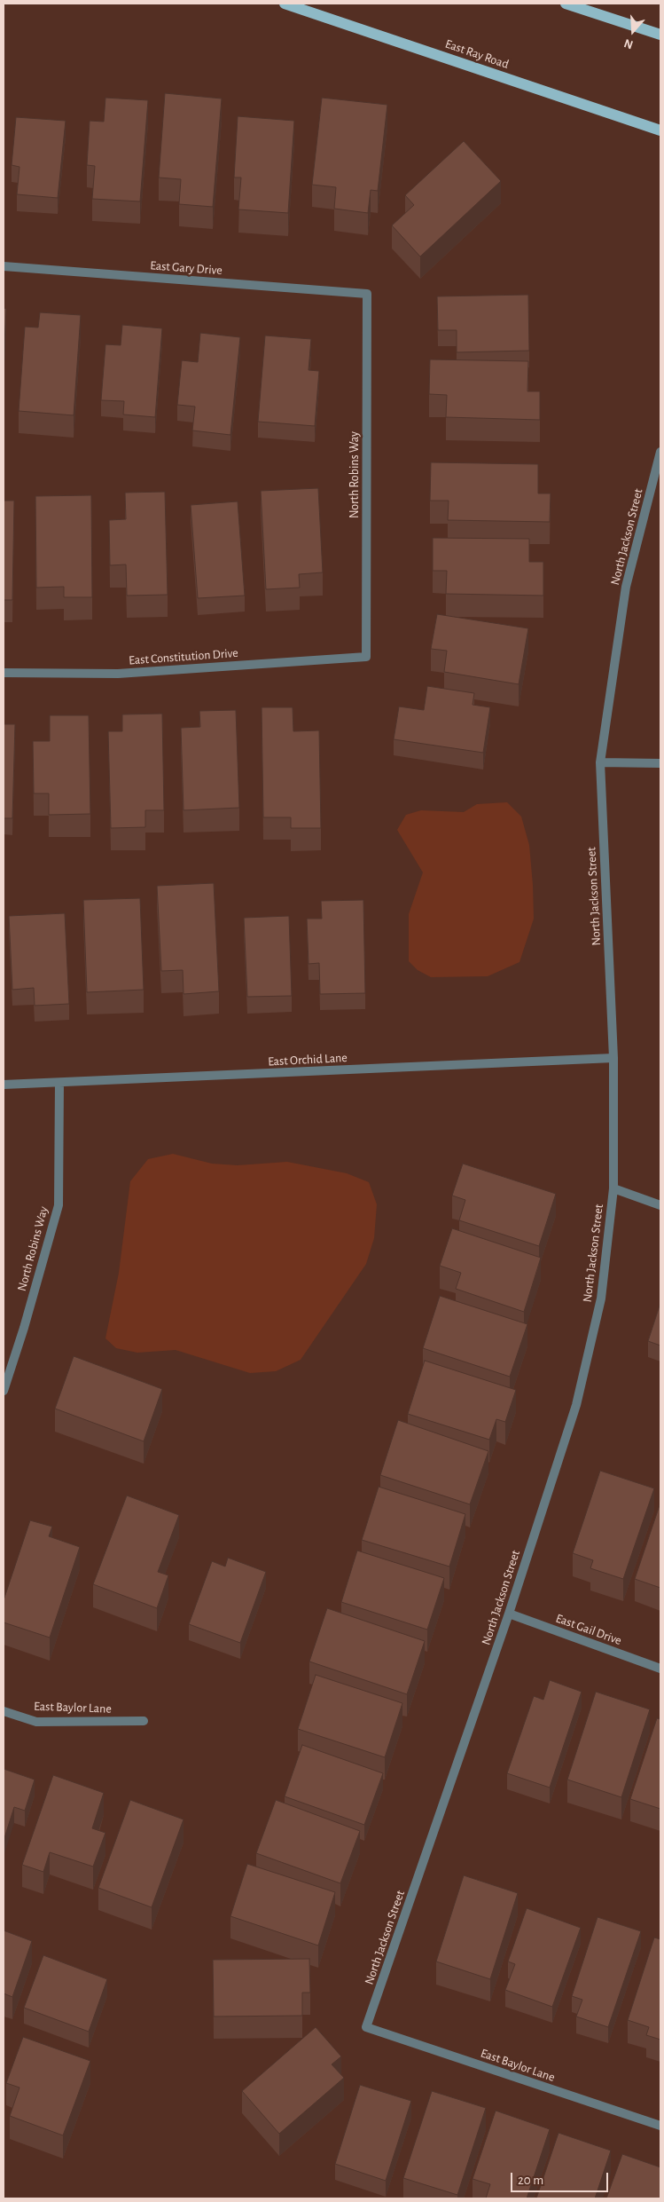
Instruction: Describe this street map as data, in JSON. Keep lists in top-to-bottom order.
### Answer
{
  "streets": {
    "main road": ["East Ray Road"],
    "street": [
      "East Gary Drive",
      "North Robins Way",
      "North Jackson Street",
      "East Constitution Drive",
      "East Orchid Lane",
      "East Gail Drive",
      "East Baylor Lane"
    ]
  },
  "crossings": [
    ["East Gary Drive", "North Robins Way"],
    ["North Robins Way", "East Constitution Drive"],
    ["North Robins Way", "East Orchid Lane"],
    ["North Jackson Street", "East Orchid Lane"],
    ["North Jackson Street", "East Gail Drive"],
    ["North Jackson Street", "East Baylor Lane"]
  ],
  "scale_bar": "20 m",
  "north": "bottom"
}
